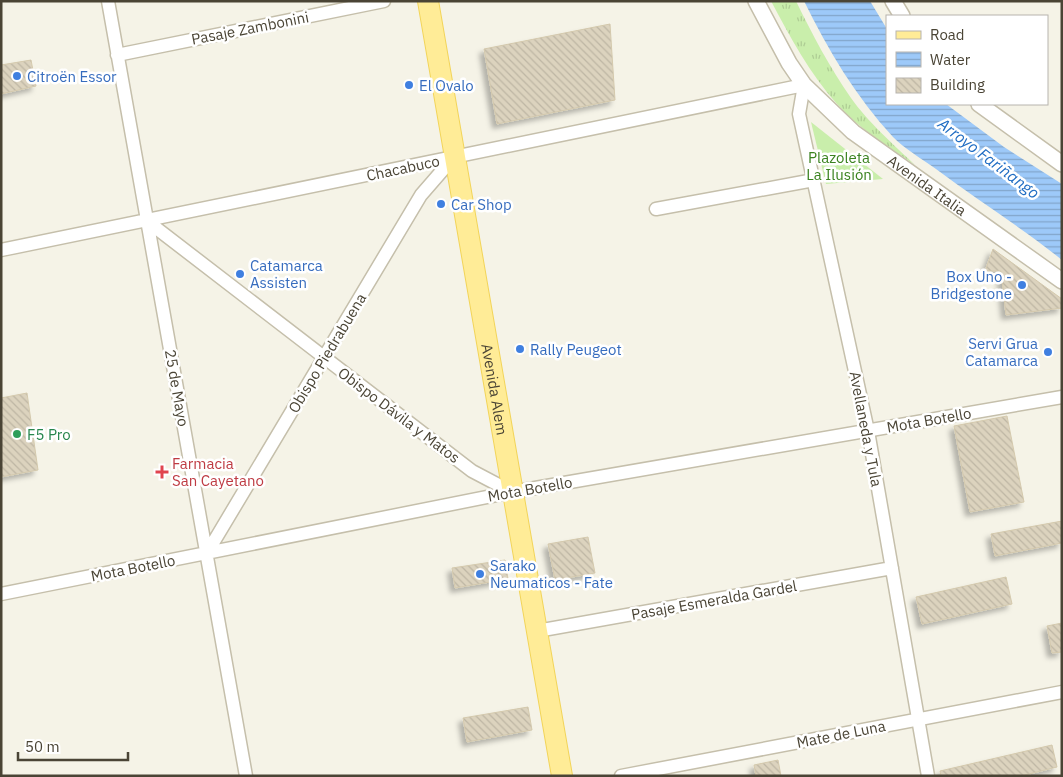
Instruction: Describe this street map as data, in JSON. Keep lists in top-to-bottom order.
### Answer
{
  "streets": {
    "main road": ["Avenida Alem"],
    "street": [
      "Pasaje Zambonini",
      "Chacabuco",
      "Avenida Italia",
      "Obispo Piedrabuena",
      "25 de Mayo",
      "Obispo Dávila y Matos",
      "Mota Botello",
      "Avellaneda y Tula",
      "Pasaje Esmeralda Gardel",
      "Mate de Luna"
    ]
  },
  "crossings": [
    ["Pasaje Zambonini", "25 de Mayo"],
    ["Chacabuco", "Avenida Italia"],
    ["Chacabuco", "Obispo Piedrabuena"],
    ["Chacabuco", "25 de Mayo"],
    ["Chacabuco", "Avenida Alem"],
    ["Chacabuco", "Obispo Dávila y Matos"],
    ["Chacabuco", "Avellaneda y Tula"],
    ["Avenida Italia", "Avellaneda y Tula"],
    ["Obispo Piedrabuena", "25 de Mayo"],
    ["Obispo Piedrabuena", "Avenida Alem"],
    ["Obispo Piedrabuena", "Obispo Dávila y Matos"],
    ["Obispo Piedrabuena", "Mota Botello"],
    ["25 de Mayo", "Obispo Dávila y Matos"],
    ["25 de Mayo", "Mota Botello"],
    ["Avenida Alem", "Obispo Dávila y Matos"],
    ["Avenida Alem", "Mota Botello"],
    ["Avenida Alem", "Pasaje Esmeralda Gardel"],
    ["Obispo Dávila y Matos", "Mota Botello"],
    ["Mota Botello", "Avellaneda y Tula"],
    ["Avellaneda y Tula", "Pasaje Esmeralda Gardel"],
    ["Avellaneda y Tula", "Mate de Luna"]
  ],
  "water": ["Arroyo Fariñango"],
  "parks": ["Plazoleta La Ilusión"],
  "places": {
    "other": [
      "Citroën Essor",
      "El Ovalo",
      "Car Shop",
      "Catamarca Assisten",
      "Box Uno - Bridgestone",
      "Rally Peugeot",
      "Servi Grua Catamarca",
      "F5 Pro",
      "Sarako Neumaticos - Fate"
    ],
    "health": ["Farmacia San Cayetano"]
  },
  "legend": ["Road", "Water", "Building"],
  "scale_bar": "50 m"
}
